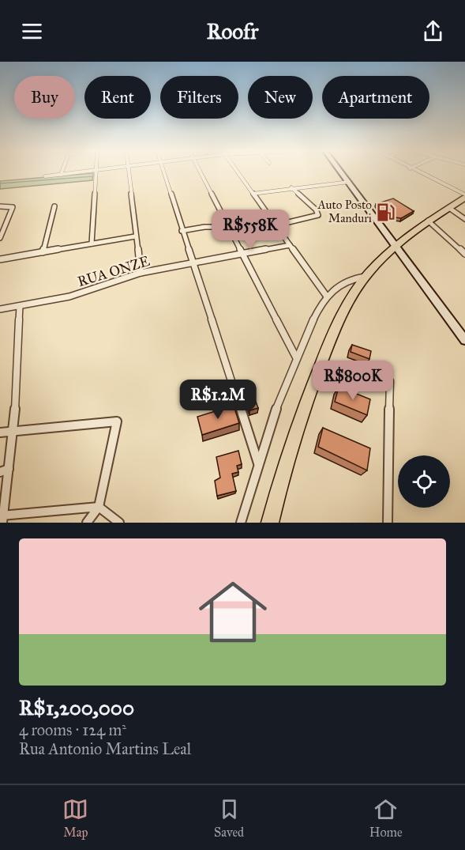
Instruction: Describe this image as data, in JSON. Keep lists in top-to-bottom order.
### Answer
{
  "streets": {
    "street": ["RUA ONZE"]
  },
  "places": {
    "fuel station": ["Auto Posto Manduri"]
  },
  "page": {
    "header": "Roofr",
    "chip": [
      "Buy",
      "Rent",
      "Filters",
      "New",
      "Apartment"
    ],
    "price": ["R$558K", "R$800K", "R$1.2M"],
    "list": [
      {
        "name": "R$1,200,000",
        "note": "4 rooms · 124 m² · Rua Antonio Martins Leal"
      }
    ],
    "tabs": ["Map", "Saved", "Home"]
  }
}
